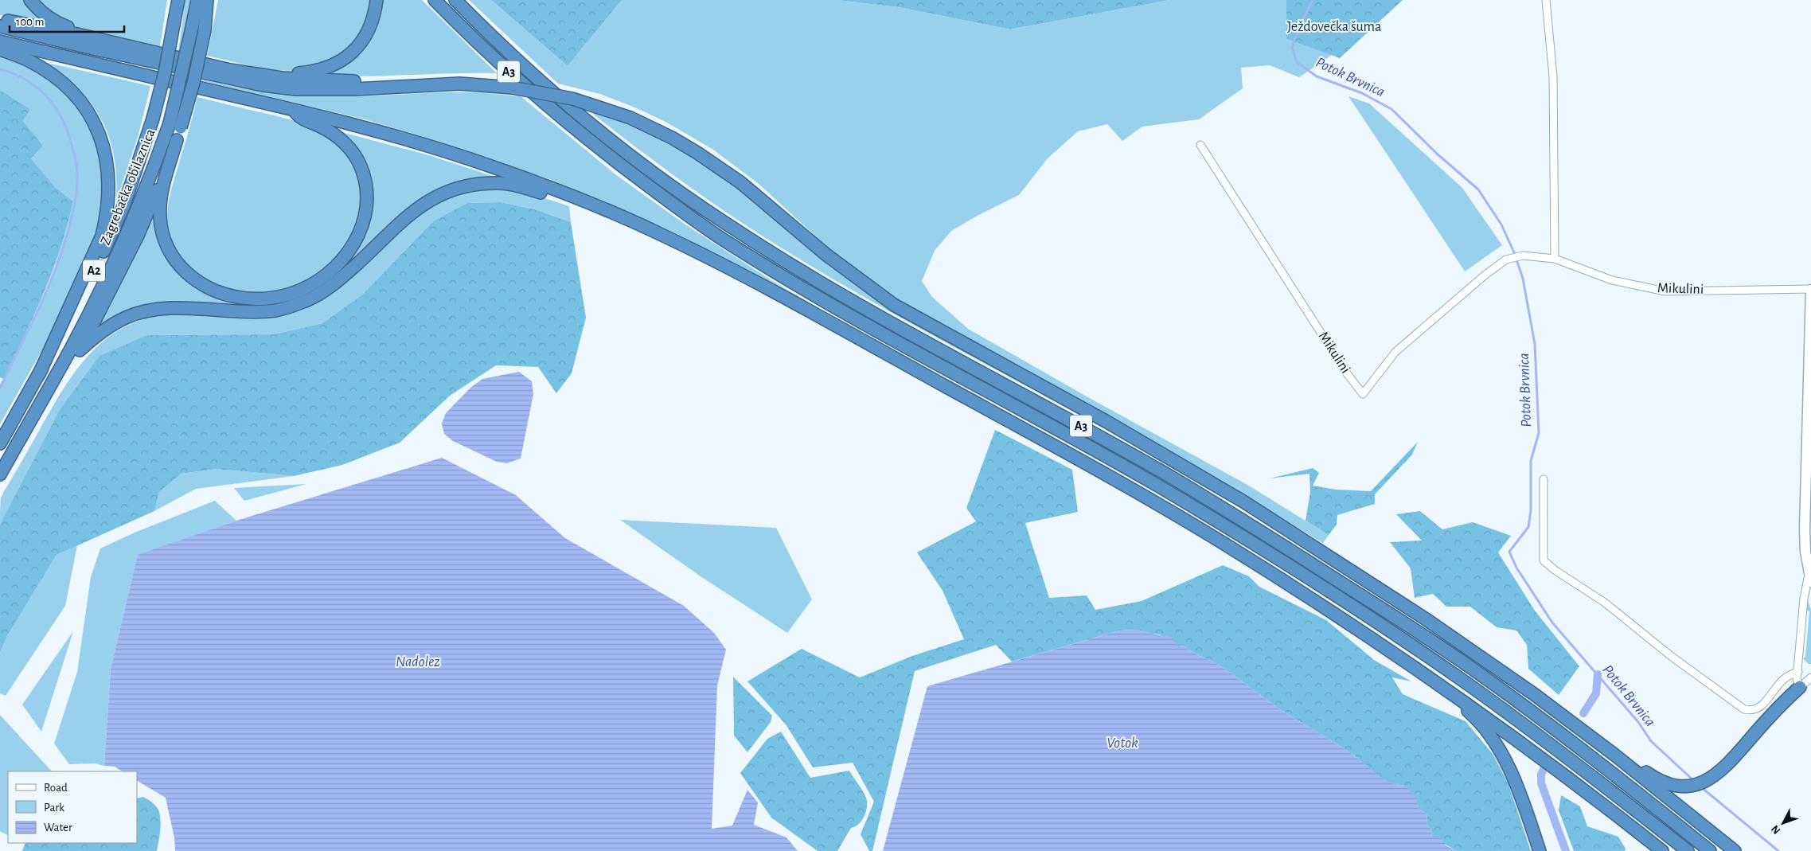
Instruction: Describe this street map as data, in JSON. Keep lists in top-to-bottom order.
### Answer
{
  "streets": {
    "highway": ["A3", "Zagrebačka obilaznica", "A2"],
    "street": ["Mikulini"]
  },
  "water": ["Potok Brvnica", "Nadolez", "Votok"],
  "parks": ["Ježdovečka šuma"],
  "legend": ["Road", "Park", "Water"],
  "scale_bar": "100 m",
  "north": "bottom left"
}
